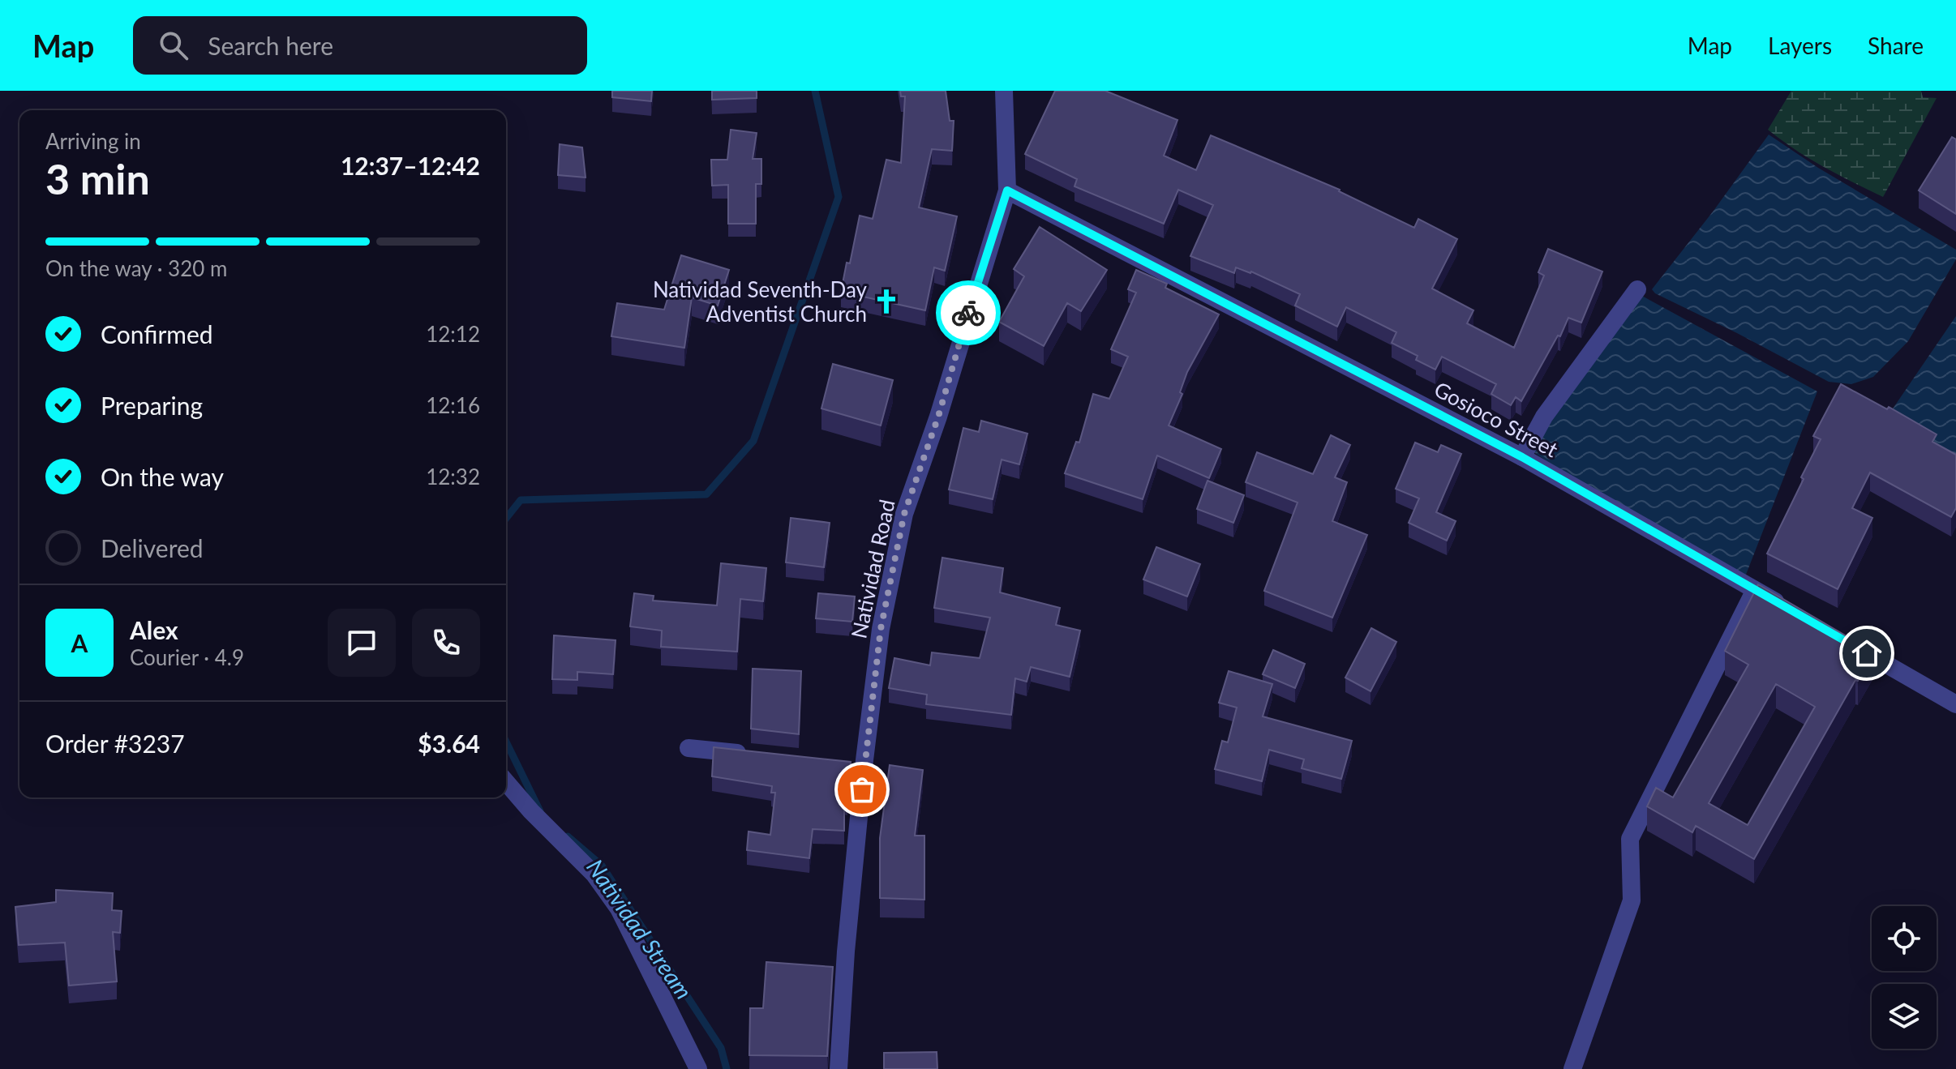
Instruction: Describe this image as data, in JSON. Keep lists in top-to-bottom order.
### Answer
{
  "streets": {
    "street": ["Gosioco Street", "Natividad Road"]
  },
  "crossings": [
    ["Gosioco Street", "Natividad Road"]
  ],
  "water": ["Natividad Stream"],
  "places": {
    "church": ["Natividad Seventh-Day Adventist Church"]
  },
  "page": {
    "header": "Map",
    "search": "Search here",
    "nav": ["Map", "Layers", "Share"],
    "heading": ["3 min", "Arriving in", "12:37–12:42"],
    "panel": [
      "Alex",
      "Courier · 4.9",
      "Order #3237",
      "$3.64"
    ],
    "bar": "On the way · 320 m",
    "list": [
      ["Confirmed", "12:12"],
      ["Preparing", "12:16"],
      ["On the way", "12:32"],
      "Delivered"
    ],
    "round": "A"
  }
}
